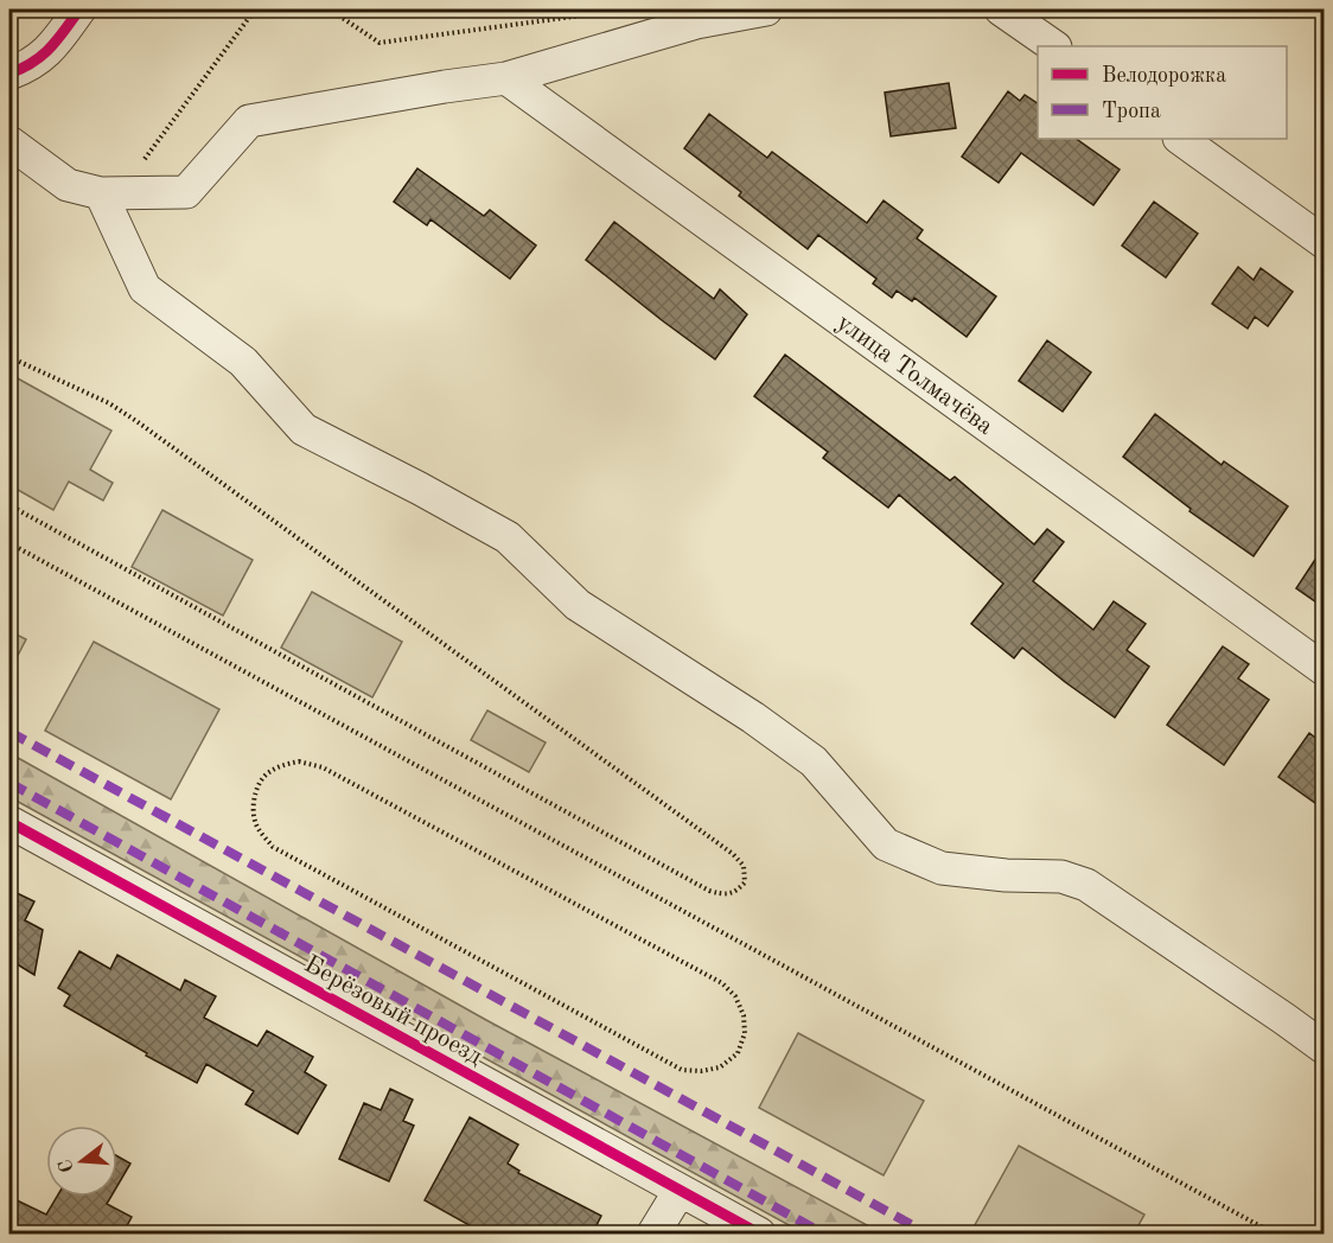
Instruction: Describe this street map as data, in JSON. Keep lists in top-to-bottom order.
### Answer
{
  "streets": {
    "street": ["улица Толмачёва", "Берёзовый проезд"]
  },
  "legend": ["Велодорожка", "Тропа"],
  "north": "left"
}
